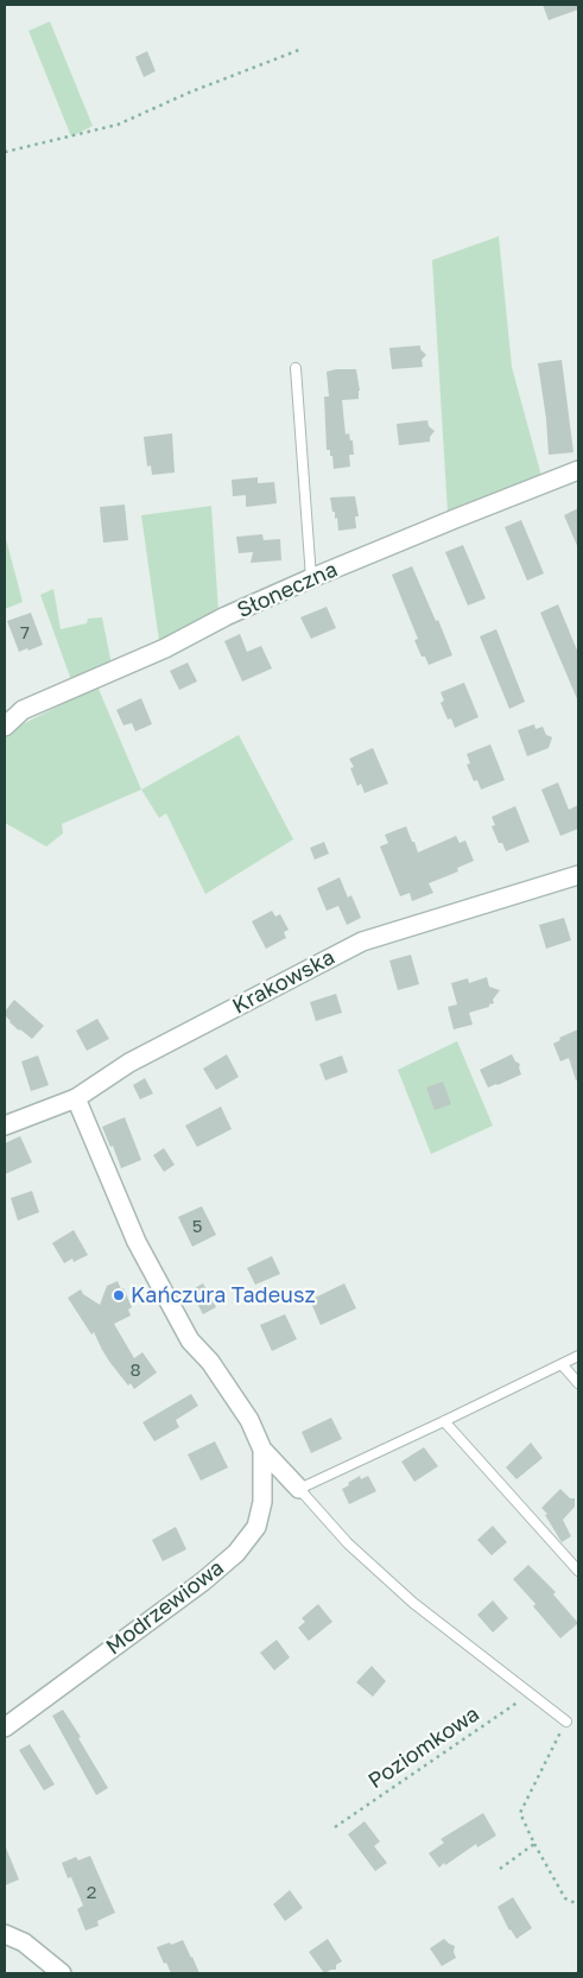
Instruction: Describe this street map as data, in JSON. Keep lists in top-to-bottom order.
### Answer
{
  "streets": {
    "street": ["Słoneczna", "Krakowska", "Modrzewiowa"],
    "path": ["Poziomkowa"]
  },
  "crossings": [
    ["Krakowska", "Modrzewiowa"]
  ],
  "places": ["Kańczura Tadeusz"],
  "house_numbers": [
    "7",
    "5",
    "8",
    "2"
  ]
}
